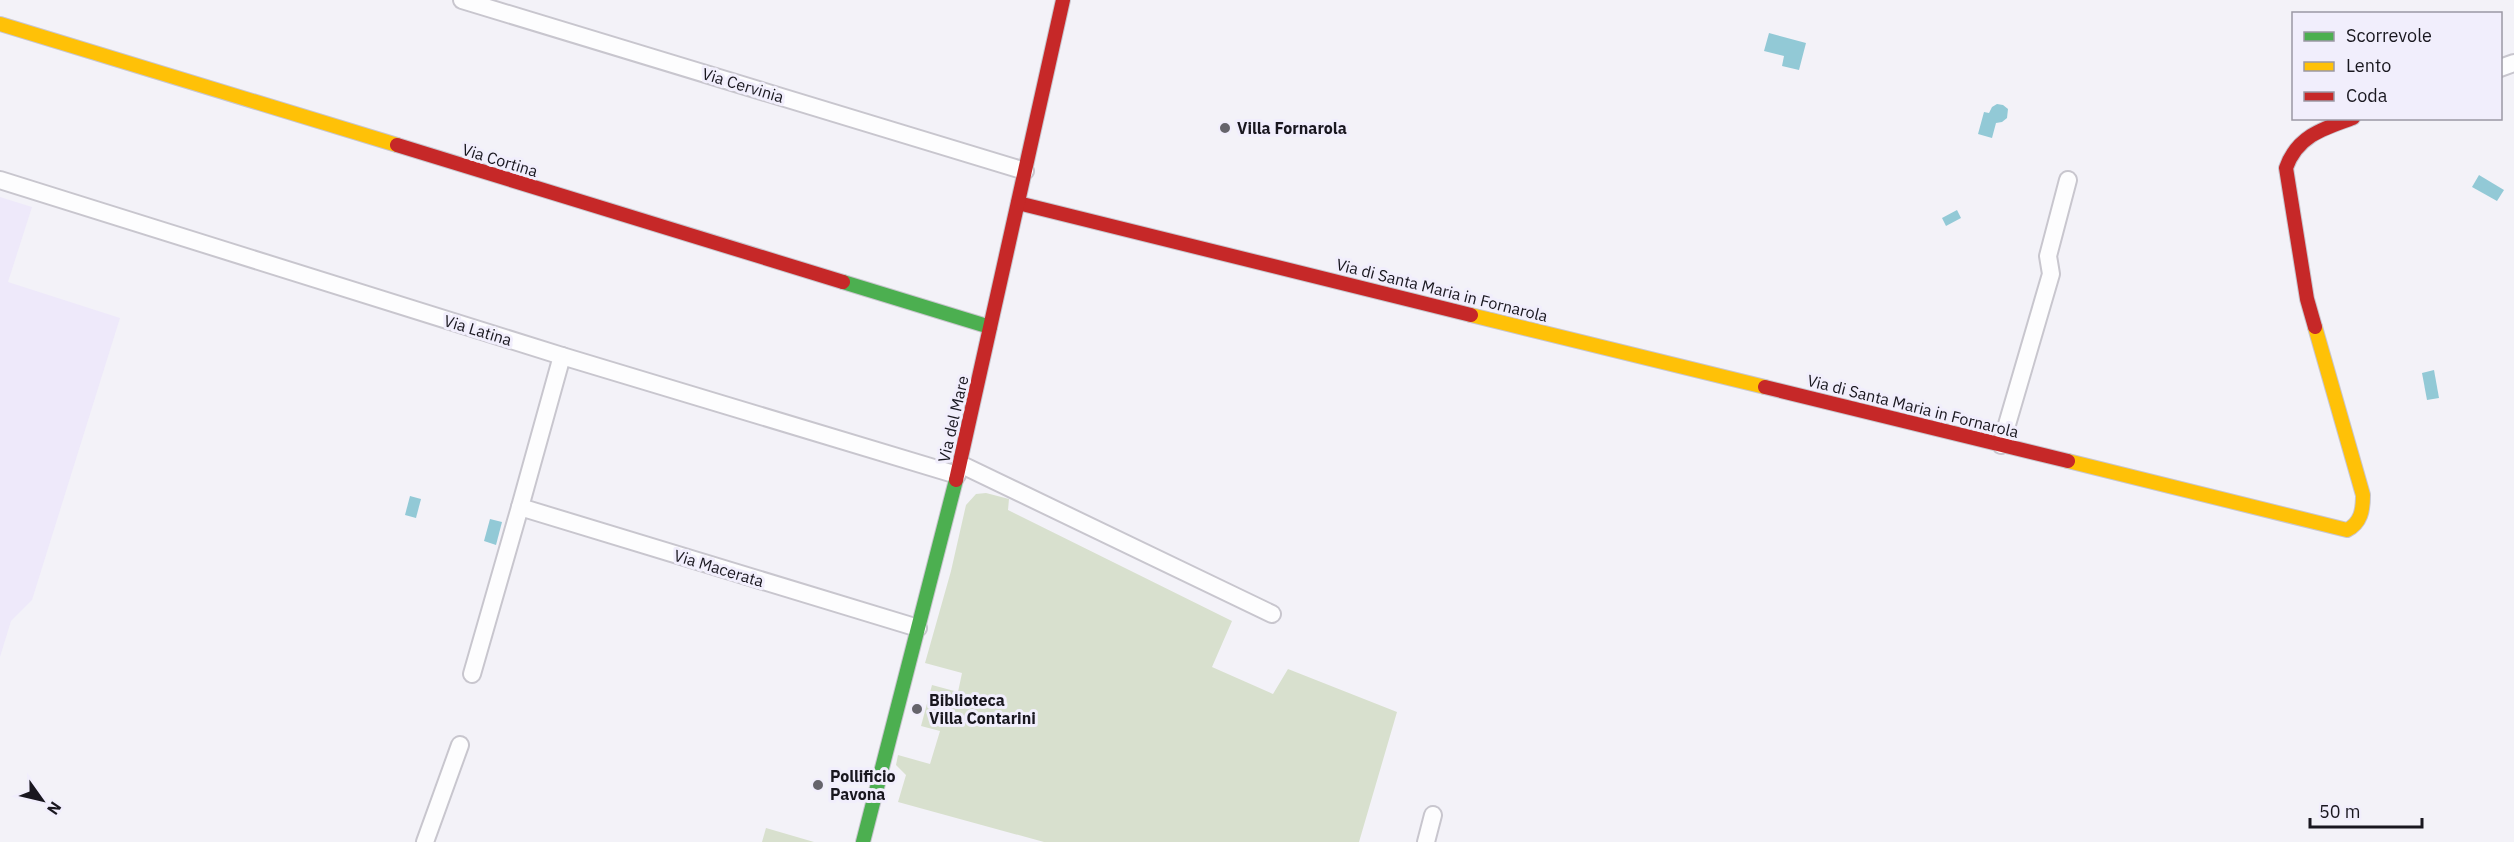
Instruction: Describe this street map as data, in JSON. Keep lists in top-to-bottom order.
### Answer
{
  "streets": {
    "street": [
      "Via Cervinia",
      "Via Cortina",
      "Via di Santa Maria in Fornarola",
      "Via Latina",
      "Via del Mare",
      "Via Macerata"
    ]
  },
  "crossings": [
    ["Via Cervinia", "Via del Mare"],
    ["Via Cortina", "Via del Mare"],
    ["Via di Santa Maria in Fornarola", "Via del Mare"],
    ["Via Latina", "Via del Mare"],
    ["Via del Mare", "Via Macerata"]
  ],
  "places": ["Villa Fornarola", "Biblioteca Villa Contarini", "Pollificio Pavona"],
  "legend": ["Scorrevole", "Lento", "Coda"],
  "scale_bar": "50 m",
  "north": "bottom right"
}
